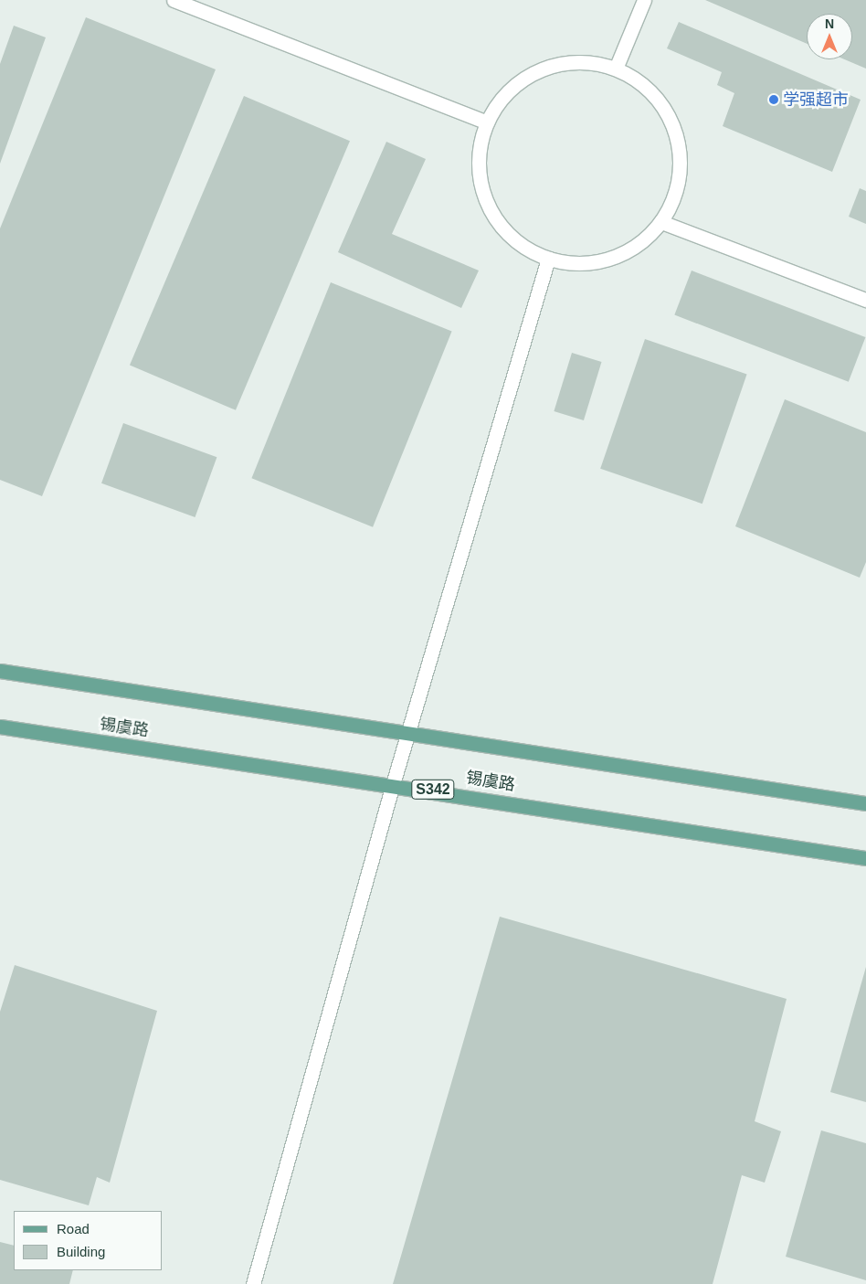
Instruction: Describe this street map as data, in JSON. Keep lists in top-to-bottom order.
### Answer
{
  "streets": {
    "main road": ["锡虞路", "S342"]
  },
  "places": ["学强超市"],
  "legend": ["Road", "Building"],
  "north": "top"
}
